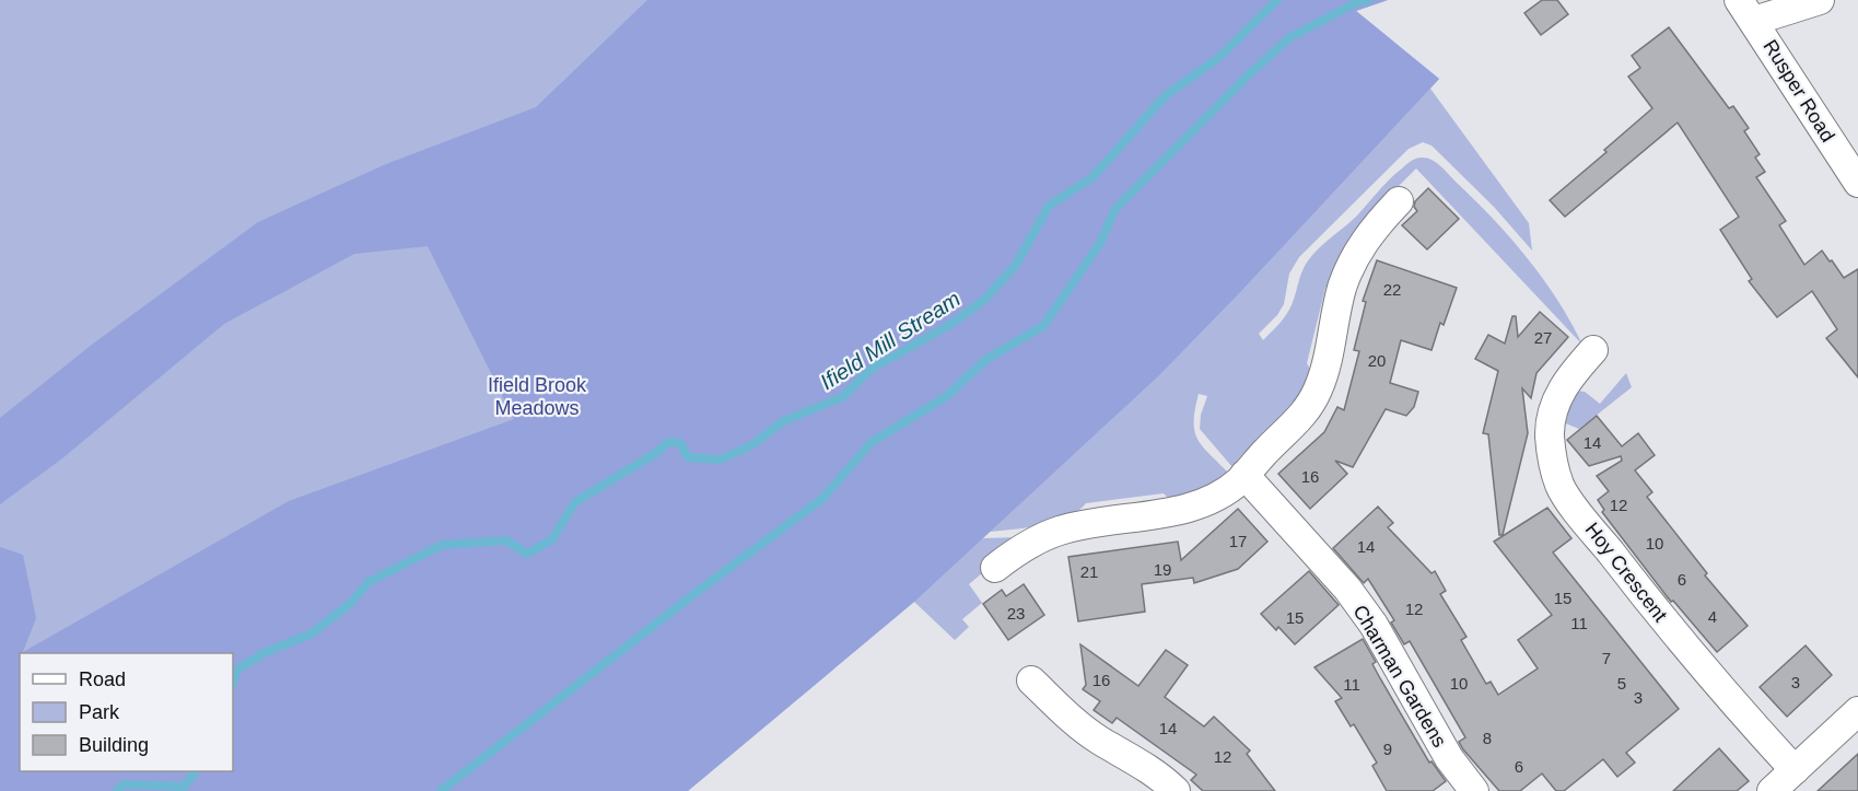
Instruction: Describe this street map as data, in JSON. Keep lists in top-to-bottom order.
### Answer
{
  "streets": {
    "street": ["Rusper Road", "Hoy Crescent", "Charman Gardens"]
  },
  "water": ["Ifield Mill Stream"],
  "parks": ["Ifield Brook Meadows"],
  "house_numbers": [
    "22",
    "27",
    "20",
    "14",
    "16",
    "12",
    "17",
    "10",
    "14",
    "19",
    "21",
    "6",
    "15",
    "12",
    "23",
    "4",
    "15",
    "11",
    "7",
    "16",
    "3",
    "10",
    "5",
    "11",
    "3",
    "14",
    "8",
    "9",
    "12",
    "6"
  ],
  "legend": ["Road", "Park", "Building"]
}
